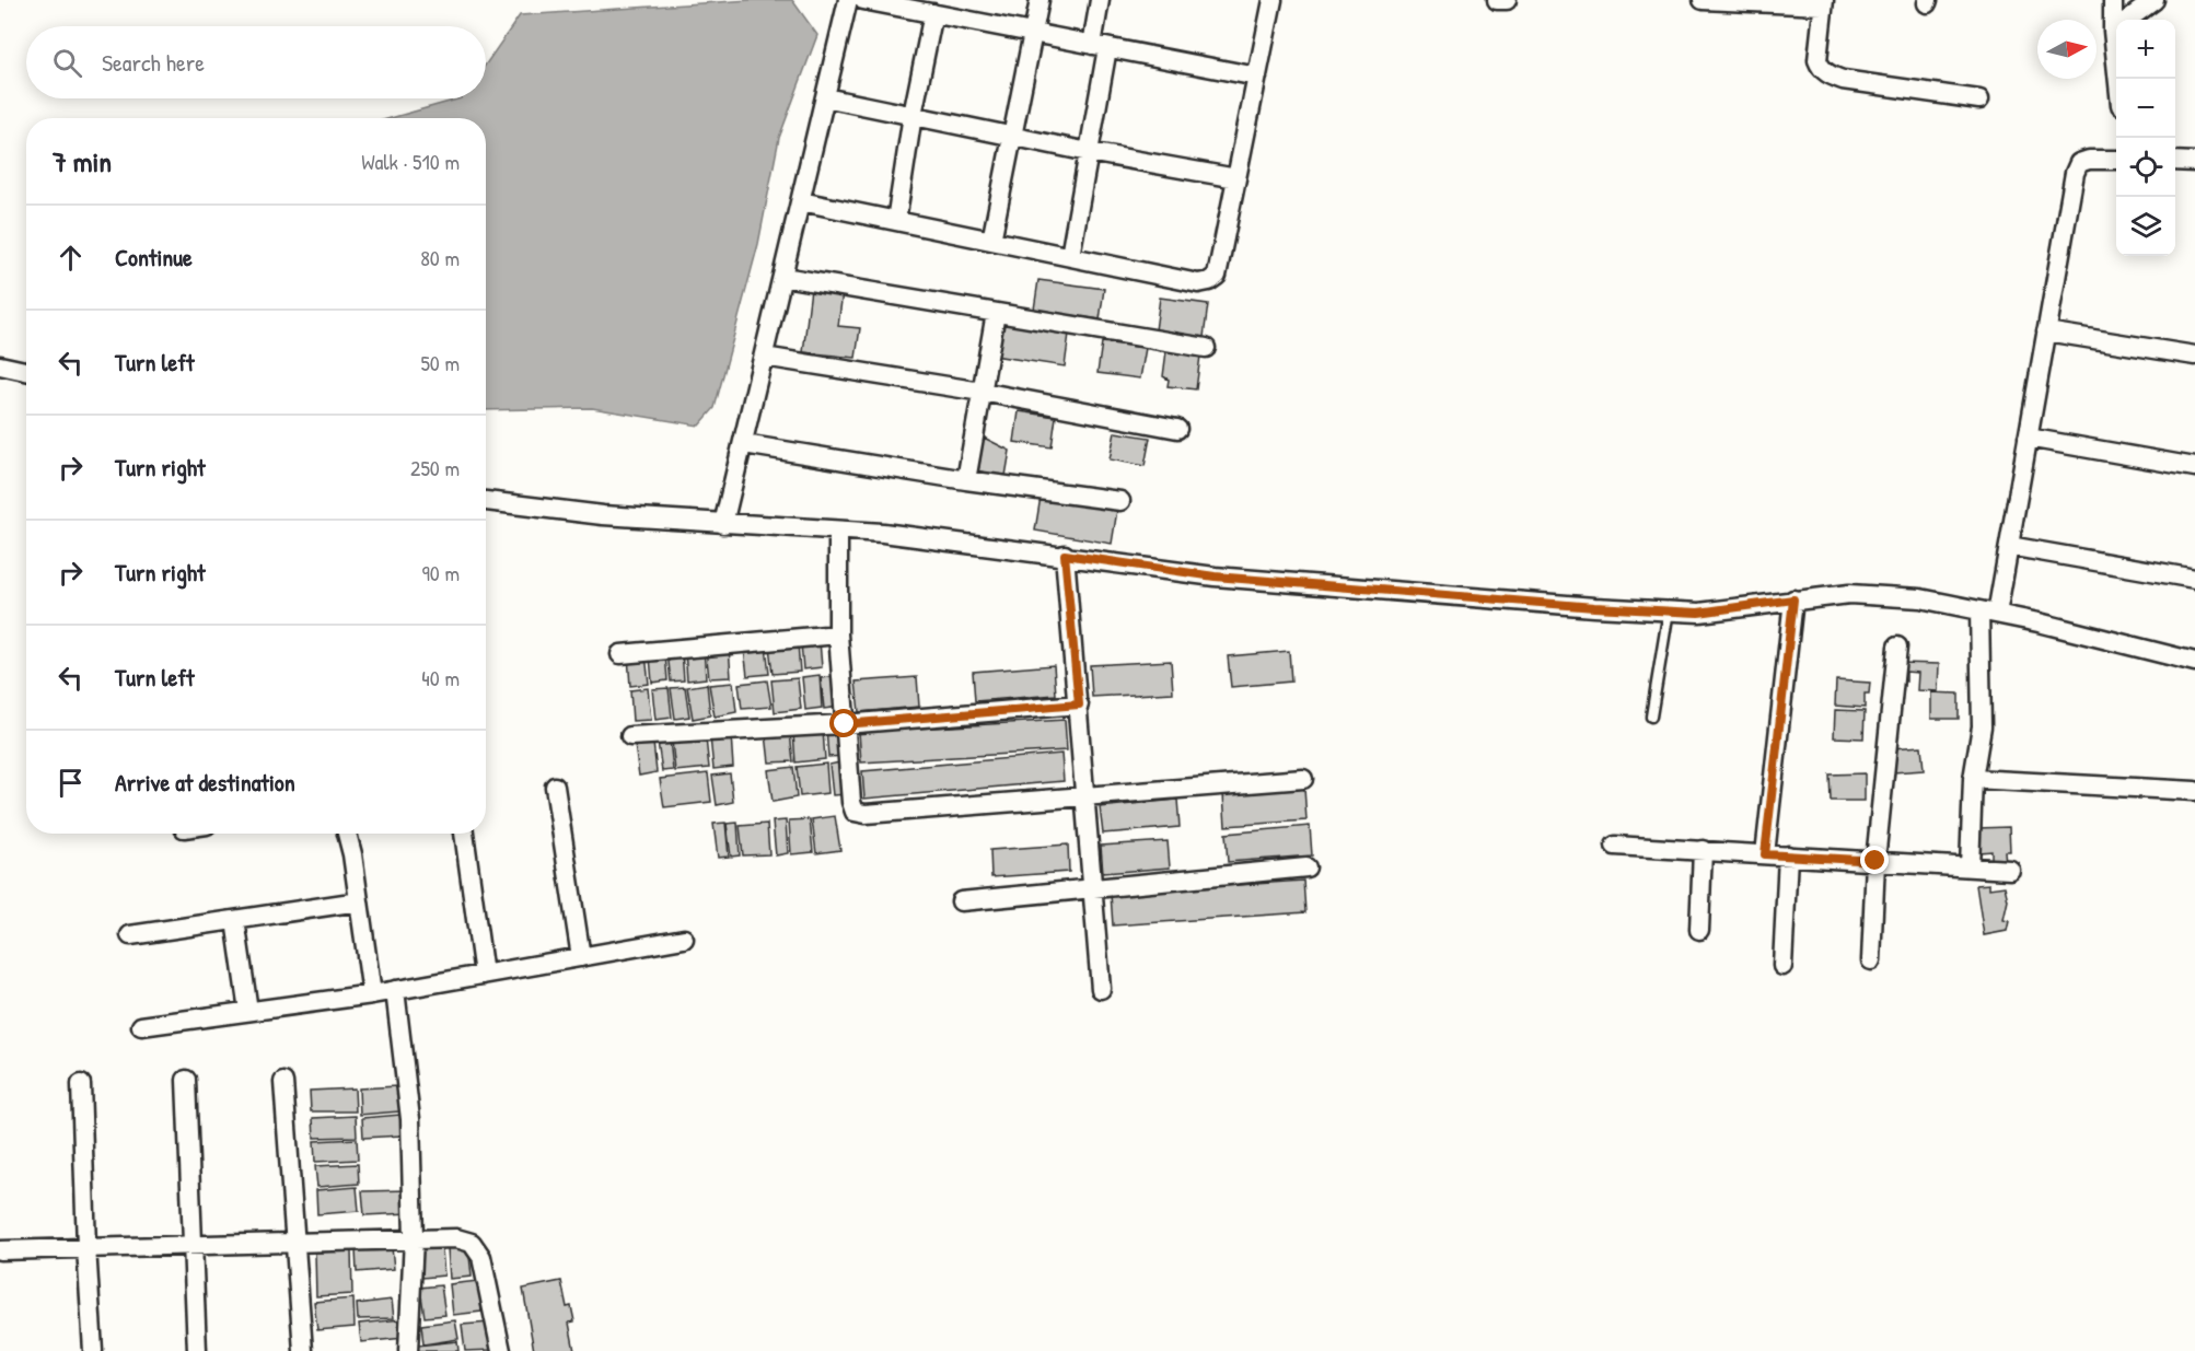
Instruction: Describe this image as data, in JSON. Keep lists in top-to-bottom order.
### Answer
{
  "north": "right",
  "page": {
    "map_buttons": ["+", "−"],
    "search": "Search here",
    "heading": ["7 min", "Walk · 510 m"],
    "list": [
      ["Continue", "80 m"],
      ["Turn left", "50 m"],
      ["Turn right", "250 m"],
      ["Turn right", "90 m"],
      ["Turn left", "40 m"],
      "Arrive at destination"
    ]
  }
}
